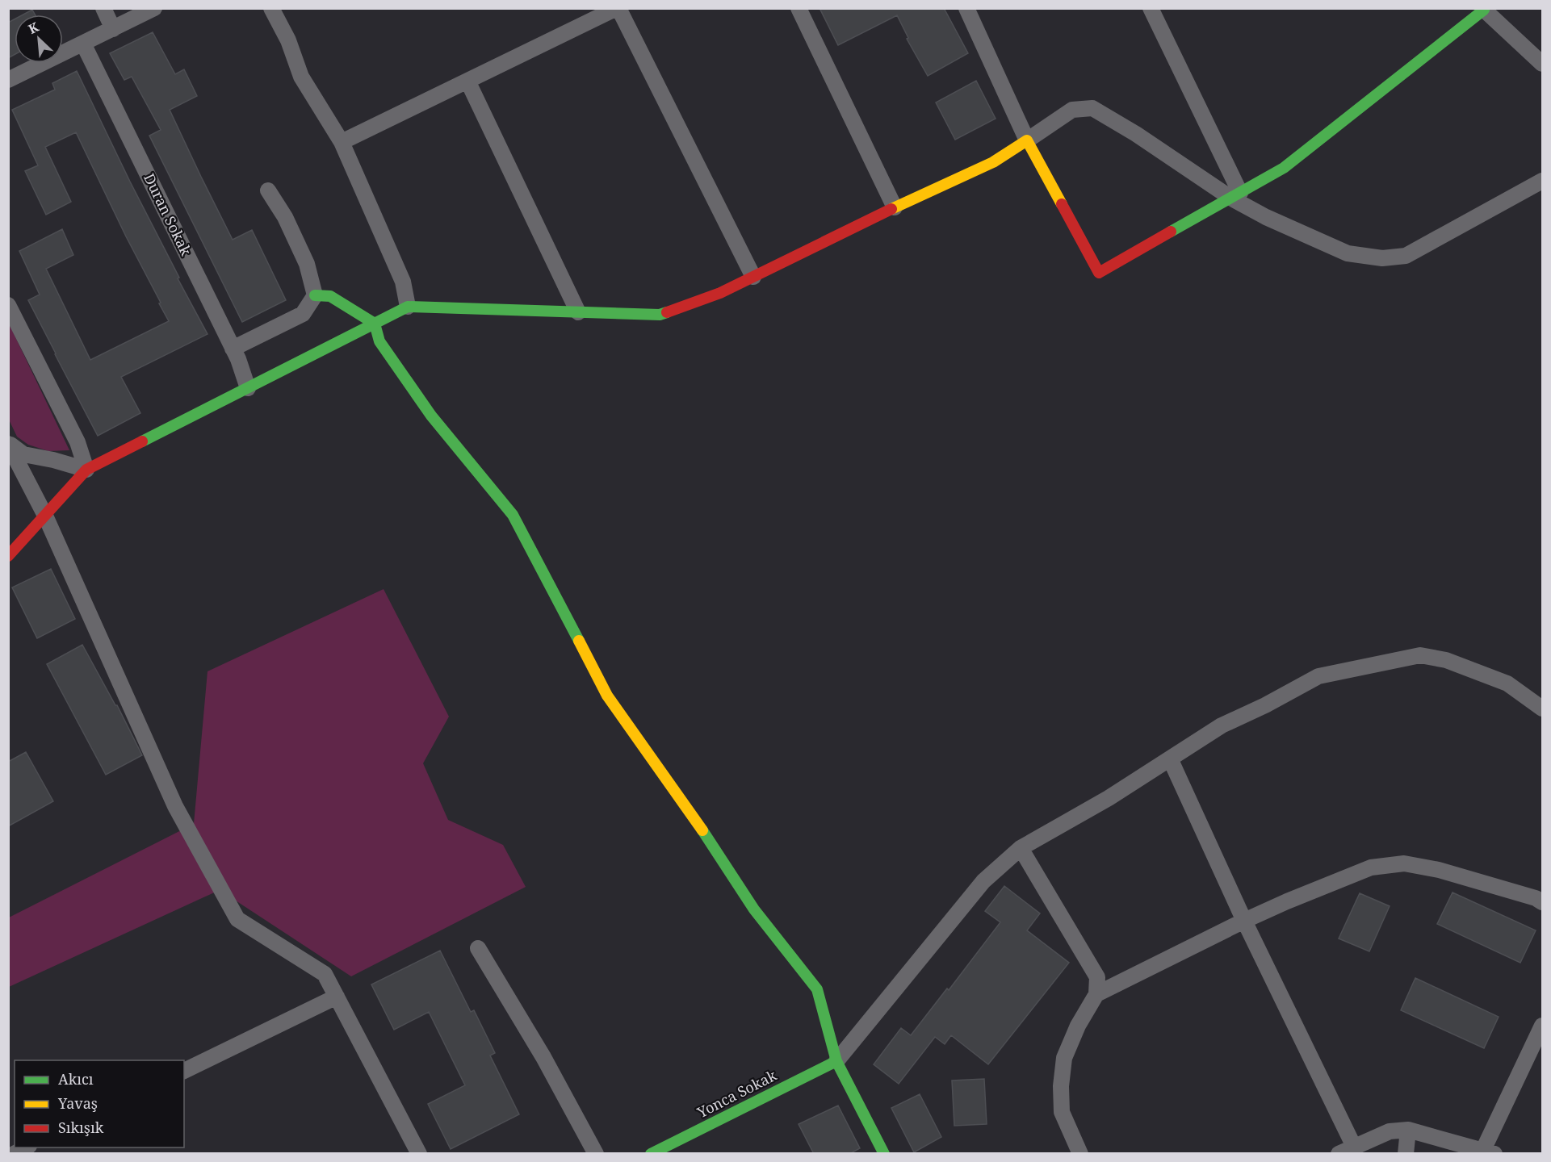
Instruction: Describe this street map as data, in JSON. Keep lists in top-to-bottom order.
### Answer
{
  "streets": {
    "street": ["Duran Sokak", "Yonca Sokak"]
  },
  "legend": ["Akıcı", "Yavaş", "Sıkışık"],
  "north": "top left"
}
